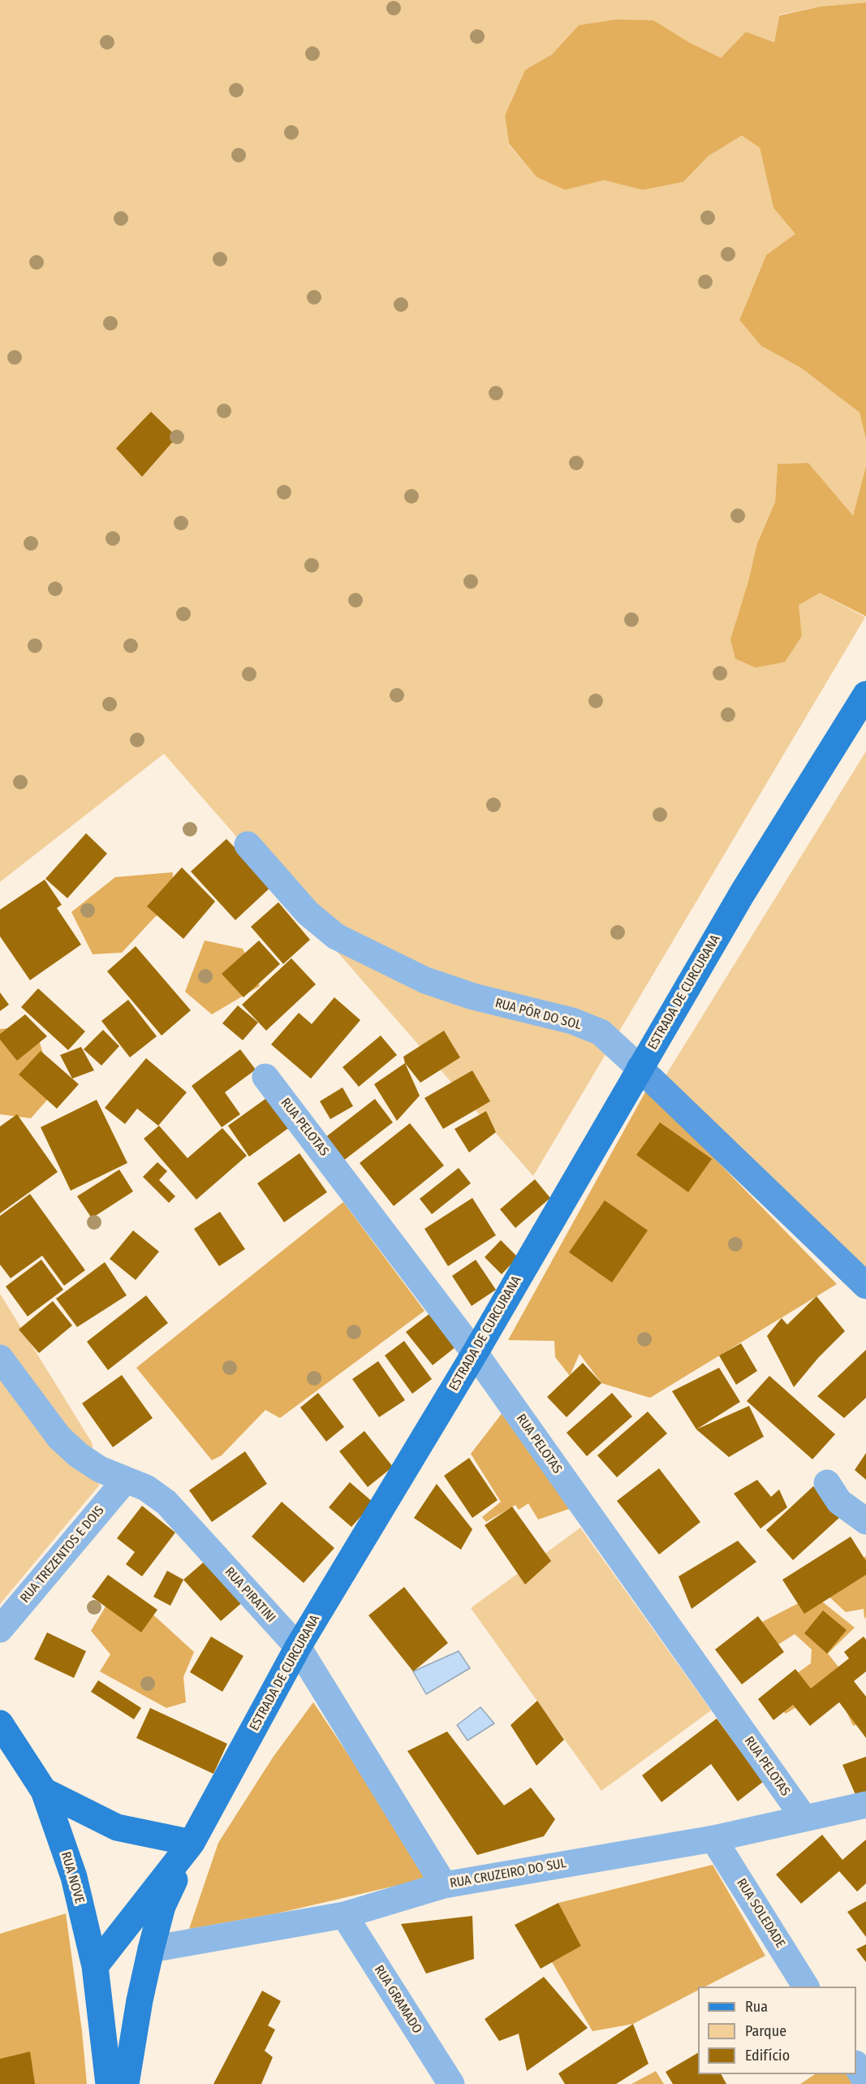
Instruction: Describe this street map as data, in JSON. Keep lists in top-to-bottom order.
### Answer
{
  "streets": {
    "main road": ["ESTRADA DE CURCURANA", "RUA PÔR DO SOL", "RUA NOVE"],
    "street": [
      "RUA PELOTAS",
      "RUA TREZENTOS E DOIS",
      "RUA PIRATINI",
      "RUA CRUZEIRO DO SUL",
      "RUA SOLEDADE",
      "RUA GRAMADO"
    ]
  },
  "crossings": [
    ["ESTRADA DE CURCURANA", "RUA PÔR DO SOL"],
    ["ESTRADA DE CURCURANA", "RUA PELOTAS"],
    ["ESTRADA DE CURCURANA", "RUA PIRATINI"],
    ["ESTRADA DE CURCURANA", "RUA NOVE"],
    ["RUA PELOTAS", "RUA CRUZEIRO DO SUL"],
    ["RUA TREZENTOS E DOIS", "RUA PIRATINI"],
    ["RUA PIRATINI", "RUA CRUZEIRO DO SUL"],
    ["RUA CRUZEIRO DO SUL", "RUA SOLEDADE"],
    ["RUA CRUZEIRO DO SUL", "RUA GRAMADO"]
  ],
  "legend": ["Rua", "Parque", "Edifício"]
}
